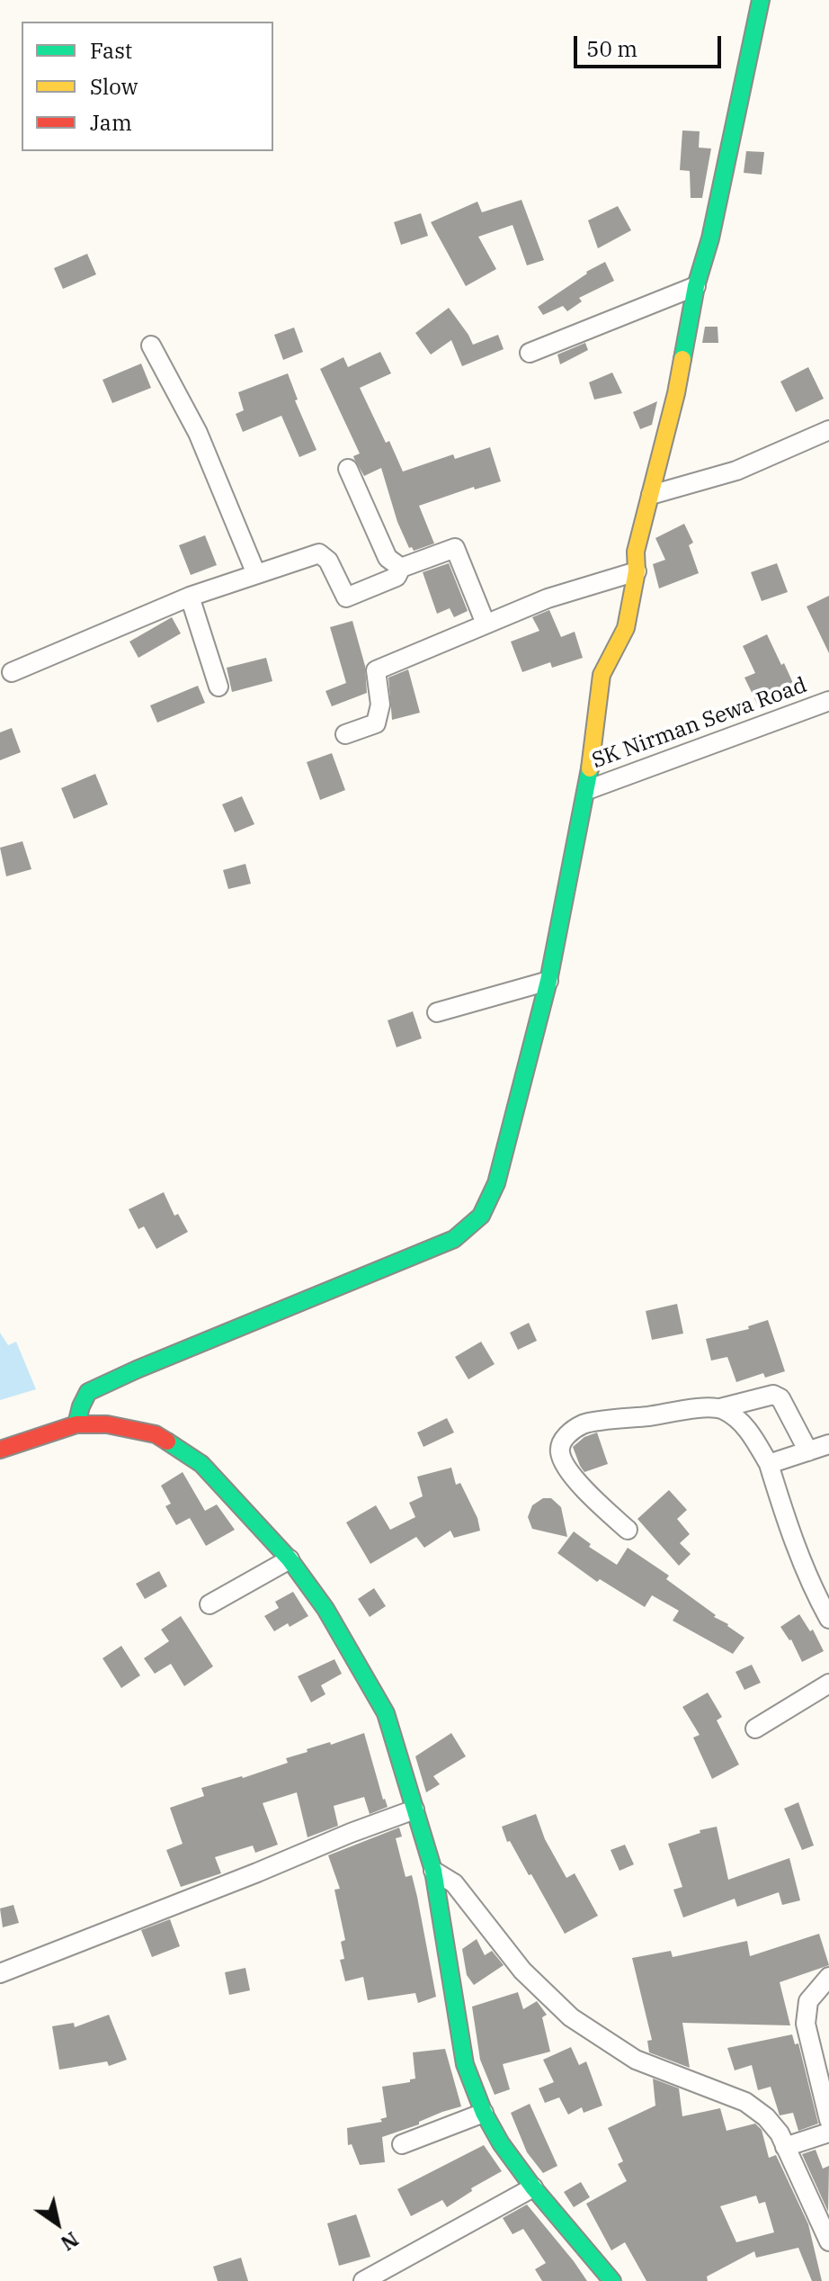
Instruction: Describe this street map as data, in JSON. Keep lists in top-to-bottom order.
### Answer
{
  "streets": {
    "street": ["SK Nirman Sewa Road"]
  },
  "legend": ["Fast", "Slow", "Jam"],
  "scale_bar": "50 m",
  "north": "bottom right"
}
